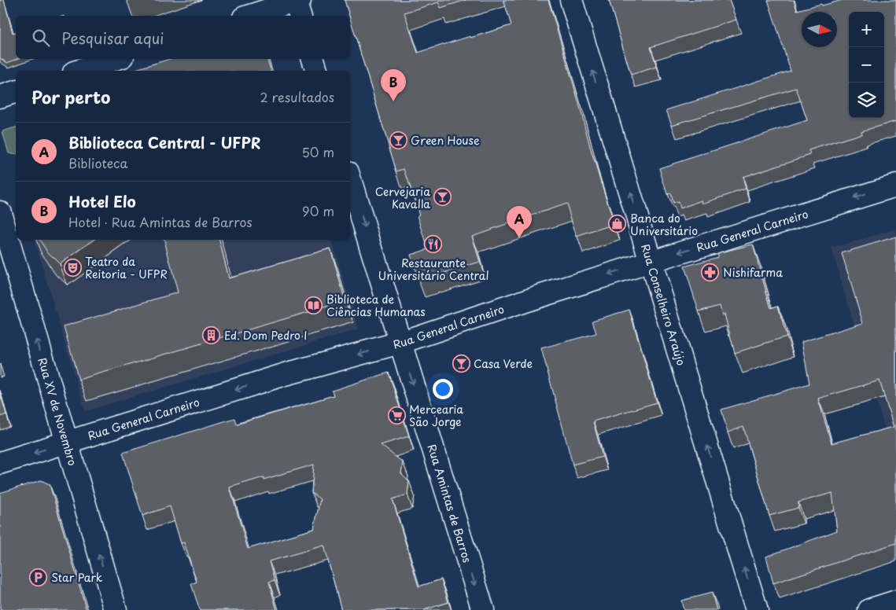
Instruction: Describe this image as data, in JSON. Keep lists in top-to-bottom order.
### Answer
{
  "streets": {
    "main road": [
      "Rua General Carneiro",
      "Rua Conselheiro Araújo",
      "Rua XV de Novembro",
      "Rua Amintas de Barros"
    ]
  },
  "crossings": [
    ["Rua General Carneiro", "Rua Conselheiro Araújo"],
    ["Rua General Carneiro", "Rua XV de Novembro"],
    ["Rua General Carneiro", "Rua Amintas de Barros"]
  ],
  "one_way": [
    "Rua General Carneiro",
    "Rua Conselheiro Araújo",
    "Rua XV de Novembro",
    "Rua Amintas de Barros"
  ],
  "places": {
    "bar": ["Green House", "Cervejaria Kavalla", "Casa Verde"],
    "shop": ["Banca do Universitário"],
    "restaurant": ["Restaurante Universitário Central"],
    "theatre": ["Teatro da Reitoria - UFPR"],
    "pharmacy": ["Nishifarma"],
    "library": ["Biblioteca de Ciências Humanas"],
    "building": ["Ed. Dom Pedro I"],
    "supermarket": ["Mercearia São Jorge"],
    "parking": ["Star Park"]
  },
  "north": "right",
  "page": {
    "map_buttons": ["+", "−"],
    "search": "Pesquisar aqui",
    "pins": ["B", "A"],
    "heading": ["Por perto", "2 resultados"],
    "list": [
      {
        "mark": "A",
        "name": "Biblioteca Central - UFPR",
        "note": "Biblioteca",
        "value": "50 m"
      },
      {
        "mark": "B",
        "name": "Hotel Elo",
        "note": "Hotel · Rua Amintas de Barros",
        "value": "90 m"
      }
    ]
  }
}
